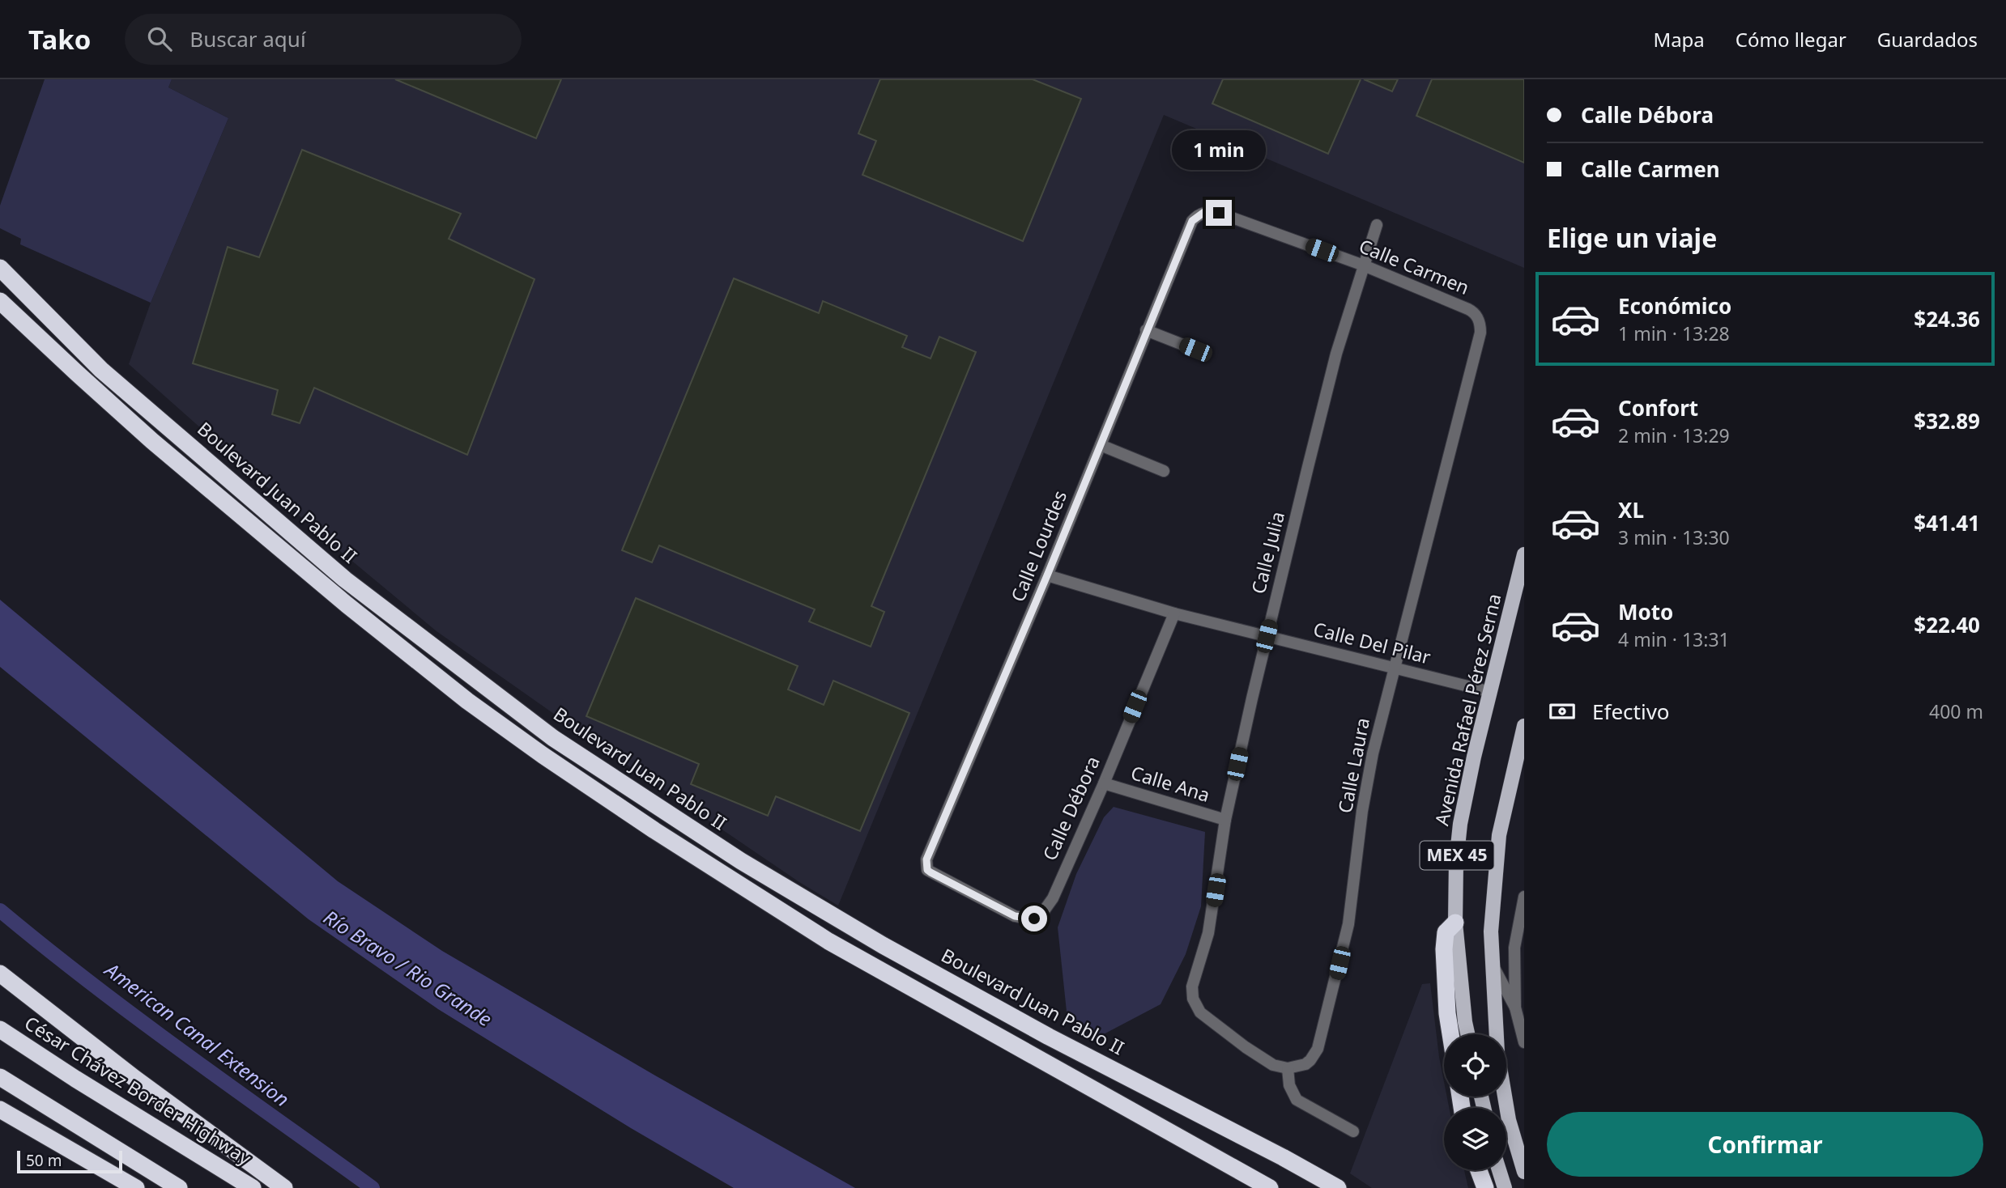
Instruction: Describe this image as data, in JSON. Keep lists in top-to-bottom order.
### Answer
{
  "streets": {
    "highway": ["Boulevard Juan Pablo II", "César Chávez Border Highway"],
    "main road": ["Avenida Rafael Pérez Serna", "MEX 45"],
    "street": [
      "Calle Carmen",
      "Calle Lourdes",
      "Calle Julia",
      "Calle Del Pilar",
      "Calle Laura",
      "Calle Ana",
      "Calle Débora"
    ]
  },
  "crossings": [
    ["Calle Carmen", "Calle Lourdes"],
    ["Calle Carmen", "Calle Julia"],
    ["Calle Carmen", "Calle Laura"],
    ["Calle Lourdes", "Calle Del Pilar"],
    ["Calle Lourdes", "Calle Débora"],
    ["Calle Julia", "Calle Del Pilar"],
    ["Calle Julia", "Calle Laura"],
    ["Calle Julia", "Calle Ana"],
    ["Calle Del Pilar", "Avenida Rafael Pérez Serna"],
    ["Calle Del Pilar", "Calle Laura"],
    ["Calle Del Pilar", "Calle Débora"],
    ["Calle Ana", "Calle Débora"]
  ],
  "water": ["Río Bravo / Rio Grande", "American Canal Extension"],
  "scale_bar": "50 m",
  "page": {
    "header": "Tako",
    "search": "Buscar aquí",
    "nav": ["Mapa", "Cómo llegar", "Guardados"],
    "banner": ["Calle Débora", "Calle Carmen"],
    "bubble": "1 min",
    "heading": "Elige un viaje",
    "list": [
      {
        "name": "Económico",
        "note": "1 min · 13:28",
        "value": "$24.36"
      },
      {
        "name": "Confort",
        "note": "2 min · 13:29",
        "value": "$32.89"
      },
      {
        "name": "XL",
        "note": "3 min · 13:30",
        "value": "$41.41"
      },
      {
        "name": "Moto",
        "note": "4 min · 13:31",
        "value": "$22.40"
      }
    ],
    "pay": ["Efectivo", "400 m"],
    "buttons": "Confirmar",
    "scale": "50 m"
  }
}
